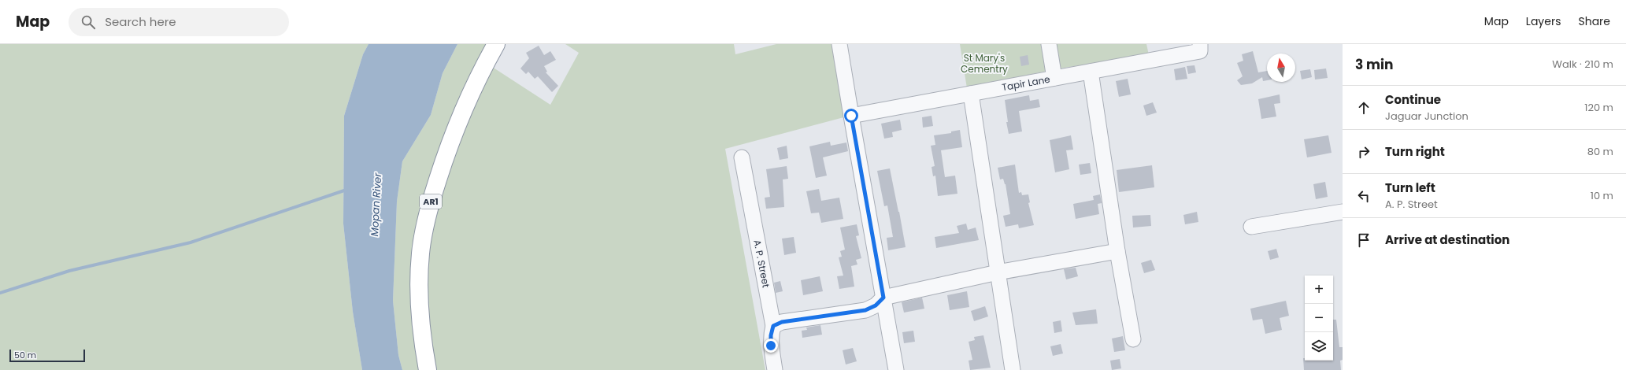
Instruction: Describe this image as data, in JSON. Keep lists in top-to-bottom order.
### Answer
{
  "streets": {
    "highway": ["AR1"],
    "street": ["Tapir Lane", "A. P. Street"]
  },
  "water": ["Mopan River"],
  "parks": ["St Mary's Cementry"],
  "scale_bar": "50 m",
  "north": "top",
  "page": {
    "header": "Map",
    "search": "Search here",
    "nav": ["Map", "Layers", "Share"],
    "heading": ["3 min", "Walk · 210 m"],
    "list": [
      ["Continue", "Jaguar Junction", "120 m"],
      ["Turn right", "80 m"],
      ["Turn left", "A. P. Street", "10 m"],
      "Arrive at destination"
    ],
    "map_buttons": ["+", "−"],
    "scale": "50 m"
  }
}
